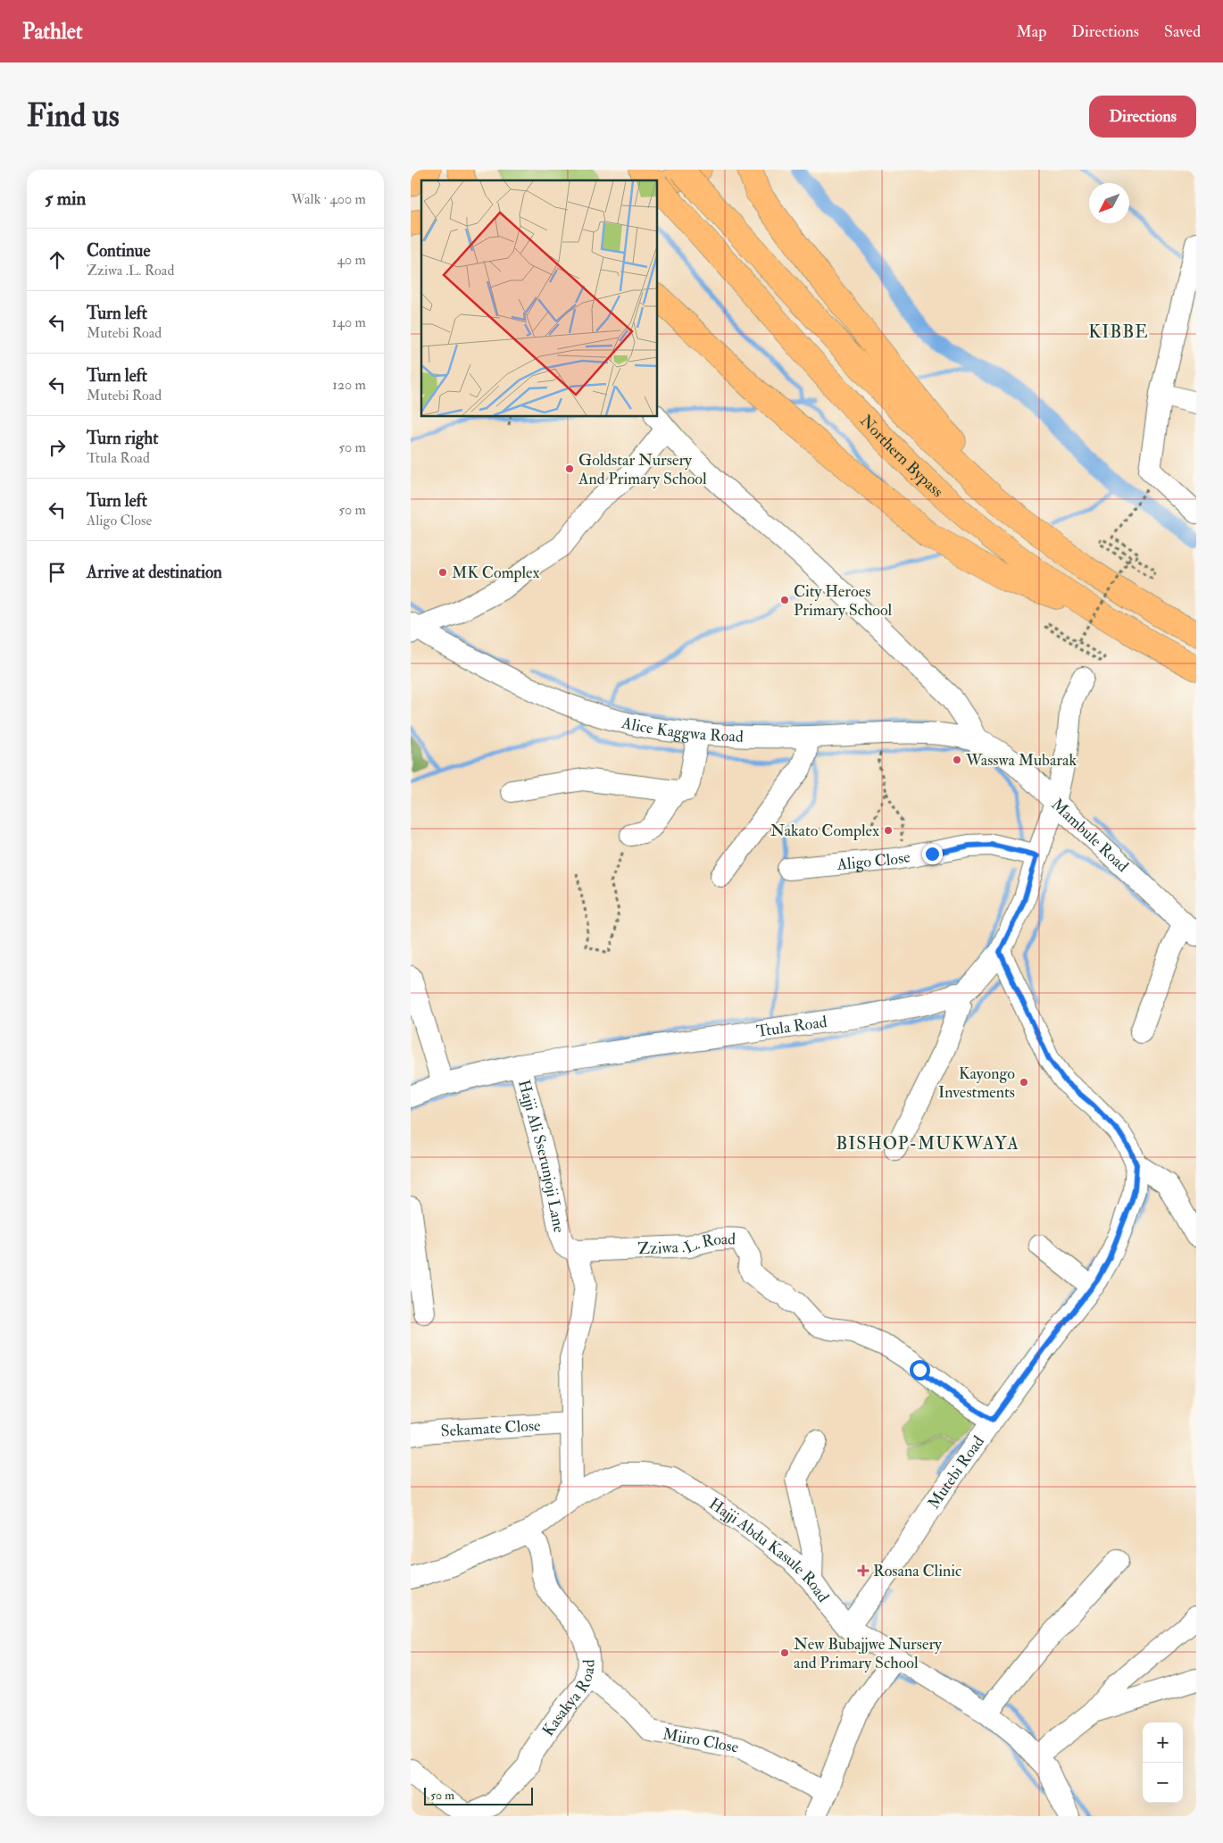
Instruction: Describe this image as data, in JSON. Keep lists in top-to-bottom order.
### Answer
{
  "streets": {
    "main road": ["Northern Bypass"],
    "street": [
      "Alice Kaggwa Road",
      "Mambule Road",
      "Aligo Close",
      "Ttula Road",
      "Hajji Ali Sserunjoji Lane",
      "Zziwa .L. Road",
      "Sekamate Close",
      "Mutebi Road",
      "Hajji Abdu Kasule Road",
      "Kasakya Road",
      "Miiro Close"
    ]
  },
  "crossings": [
    ["Alice Kaggwa Road", "Mambule Road"],
    ["Mambule Road", "Ttula Road"],
    ["Aligo Close", "Ttula Road"],
    ["Ttula Road", "Hajji Ali Sserunjoji Lane"],
    ["Ttula Road", "Mutebi Road"],
    ["Hajji Ali Sserunjoji Lane", "Zziwa .L. Road"],
    ["Hajji Ali Sserunjoji Lane", "Sekamate Close"],
    ["Hajji Ali Sserunjoji Lane", "Hajji Abdu Kasule Road"],
    ["Zziwa .L. Road", "Mutebi Road"],
    ["Mutebi Road", "Hajji Abdu Kasule Road"],
    ["Hajji Abdu Kasule Road", "Kasakya Road"],
    ["Kasakya Road", "Miiro Close"]
  ],
  "districts": ["KIBBE", "BISHOP-MUKWAYA"],
  "places": {
    "other": [
      "Goldstar Nursery And Primary School",
      "MK Complex",
      "City Heroes Primary School",
      "Wasswa Mubarak",
      "Nakato Complex",
      "Kayongo Investments",
      "New Bubajjwe Nursery and Primary School"
    ],
    "health": ["Rosana Clinic"]
  },
  "scale_bar": "50 m",
  "north": "bottom left",
  "page": {
    "header": "Pathlet",
    "nav": ["Map", "Directions", "Saved"],
    "buttons": "Directions",
    "title": "Find us",
    "heading": ["5 min", "Walk · 400 m"],
    "list": [
      ["Continue", "Zziwa .L. Road", "40 m"],
      ["Turn left", "Mutebi Road", "140 m"],
      ["Turn left", "Mutebi Road", "120 m"],
      ["Turn right", "Ttula Road", "50 m"],
      ["Turn left", "Aligo Close", "50 m"],
      "Arrive at destination"
    ],
    "map_buttons": ["+", "−"],
    "scale": "50 m"
  }
}
